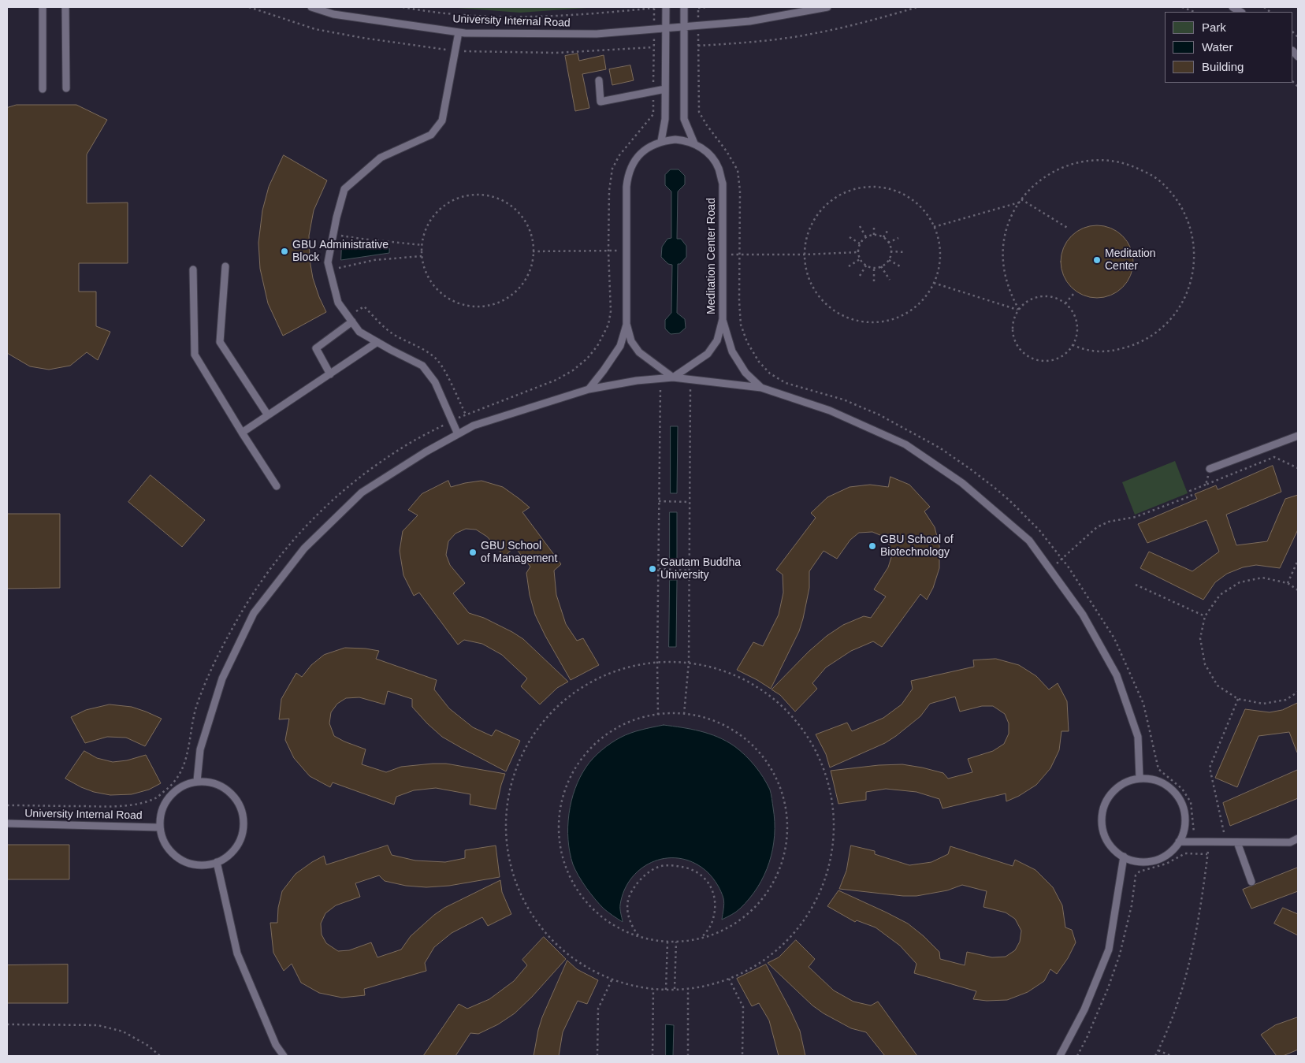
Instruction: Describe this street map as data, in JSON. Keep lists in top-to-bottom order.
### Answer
{
  "streets": {
    "lane": ["University Internal Road", "Meditation Center Road"]
  },
  "places": [
    "GBU Administrative Block",
    "Meditation Center",
    "GBU School of Biotechnology",
    "GBU School of Management",
    "Gautam Buddha University"
  ],
  "legend": ["Park", "Water", "Building"]
}
